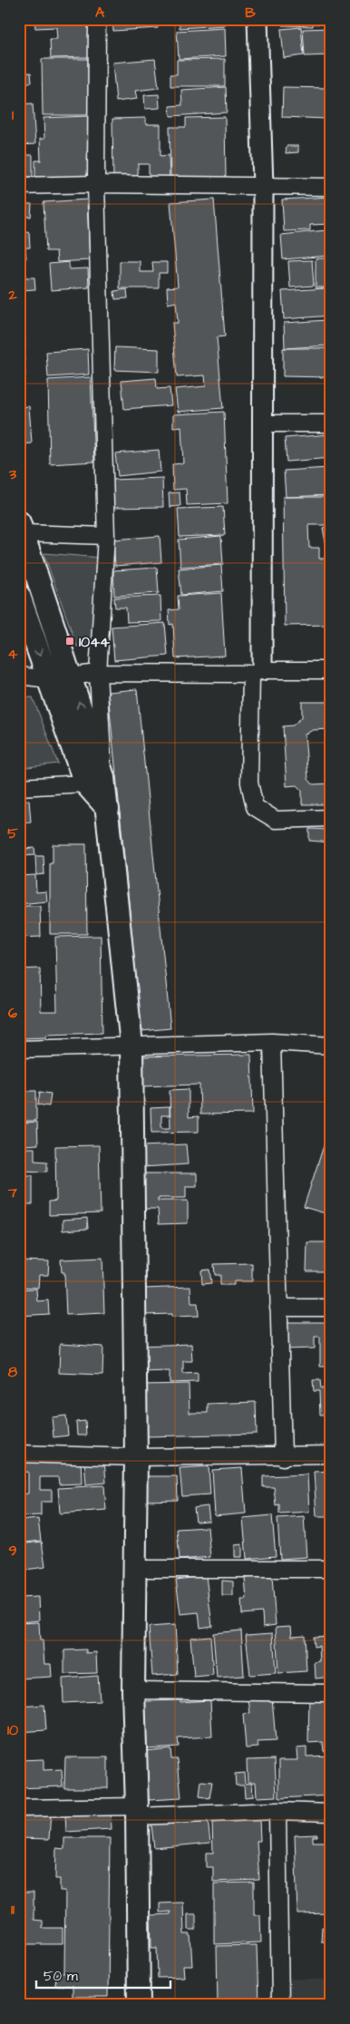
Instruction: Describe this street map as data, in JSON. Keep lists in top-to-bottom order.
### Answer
{
  "places": {
    "transit": ["1044"]
  },
  "scale_bar": "50 m",
  "grid": {
    "columns": ["A", "B"],
    "rows": [
      "1",
      "2",
      "3",
      "4",
      "5",
      "6",
      "7",
      "8",
      "9",
      "10",
      "11"
    ]
  }
}
